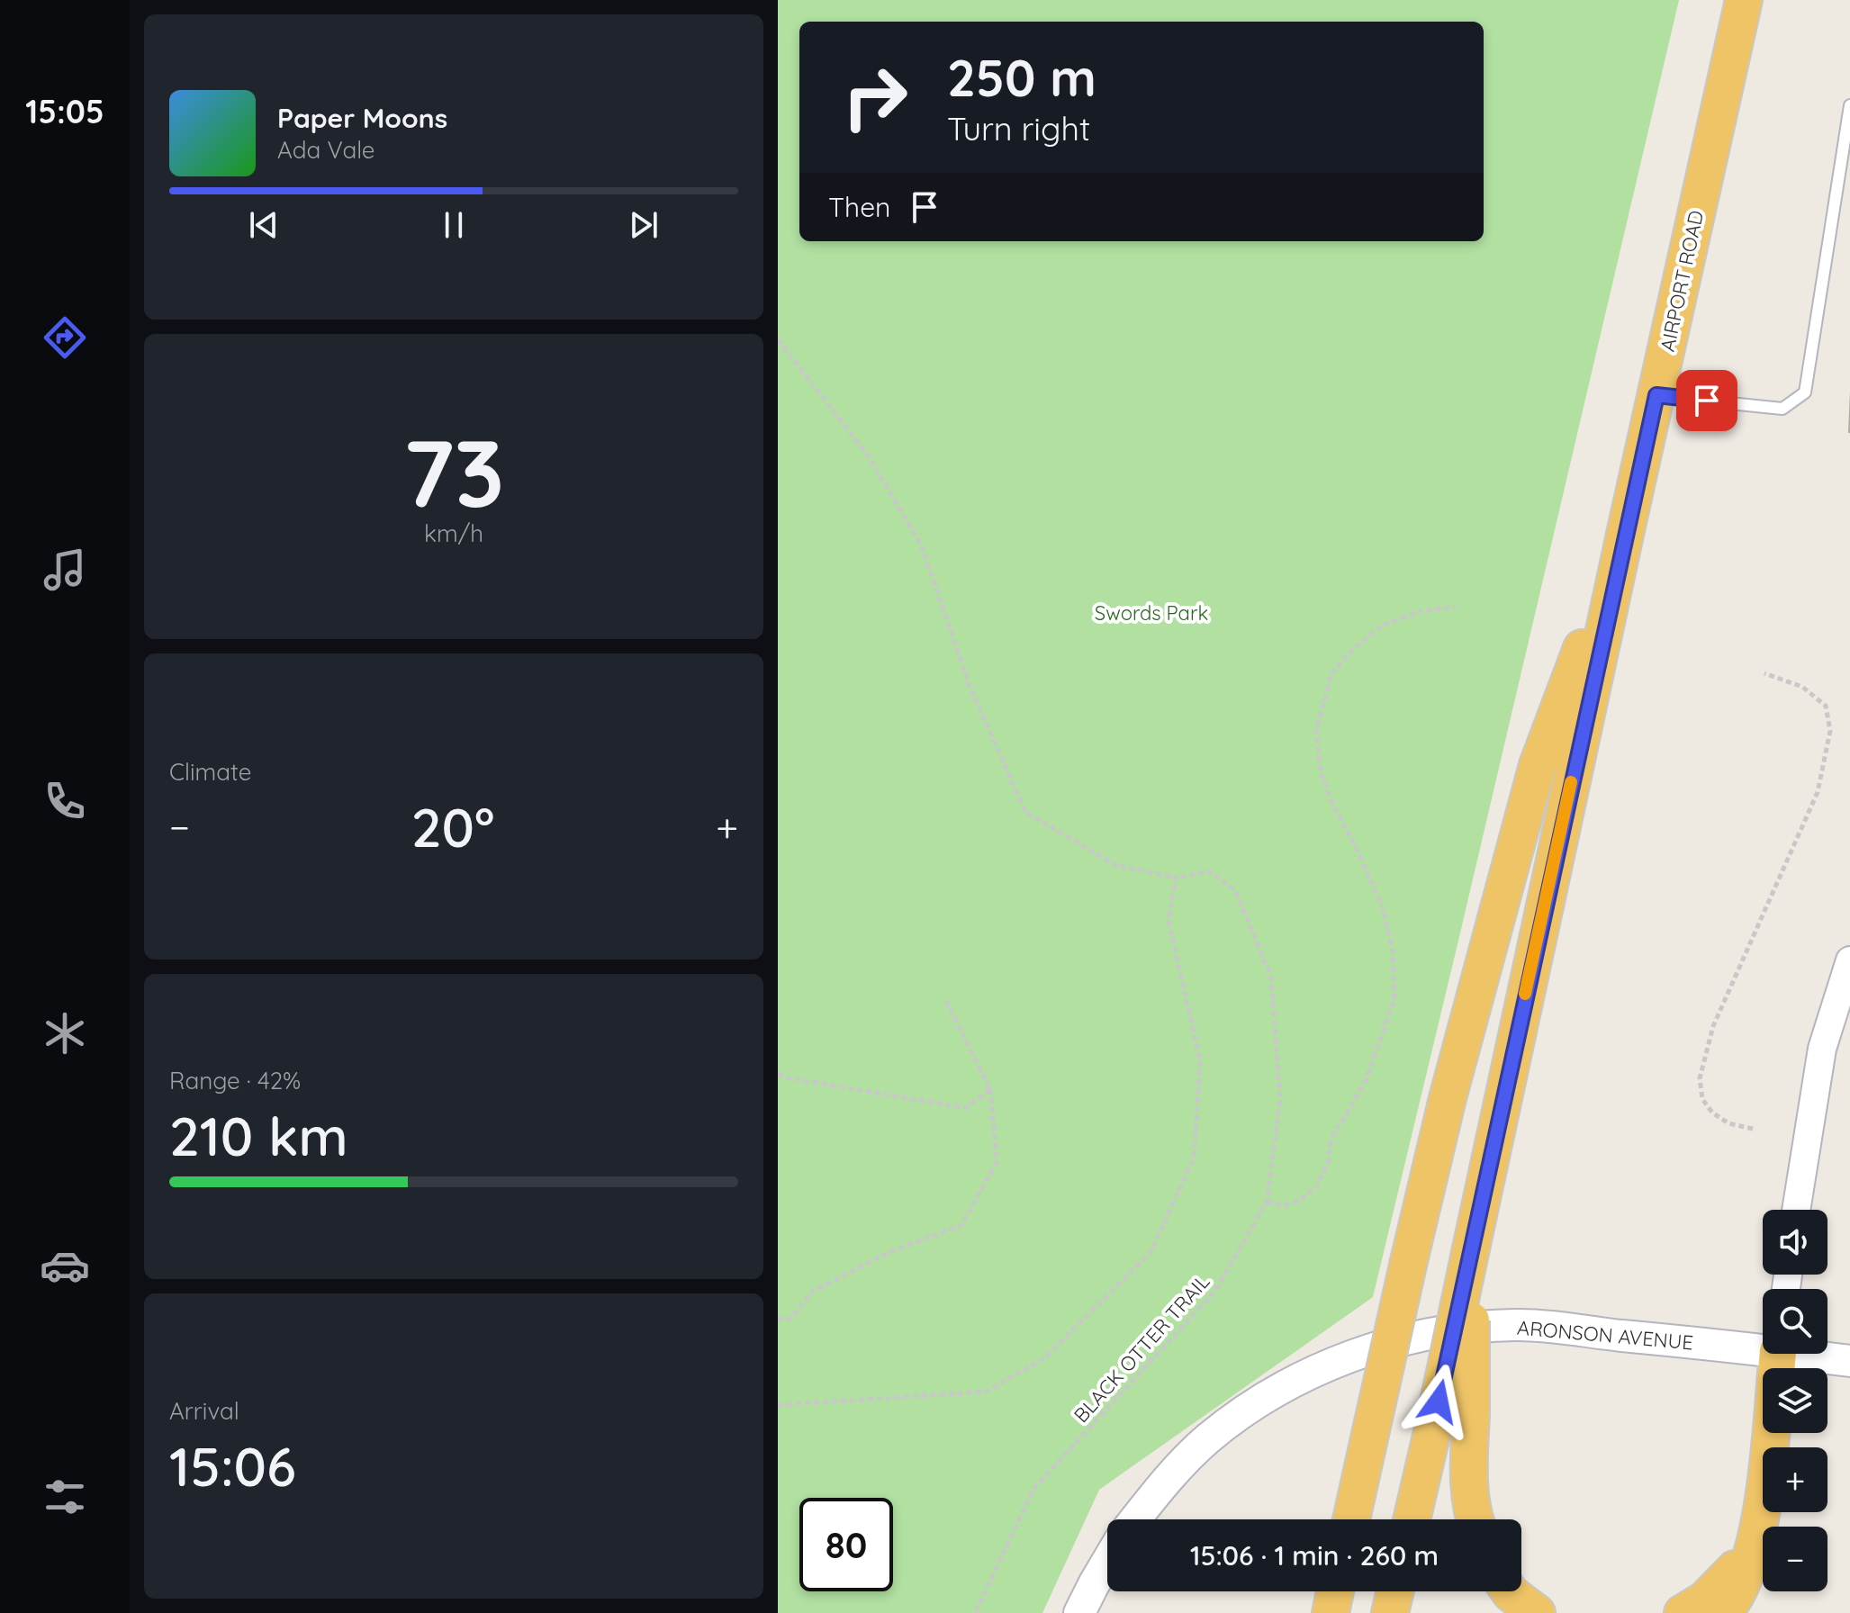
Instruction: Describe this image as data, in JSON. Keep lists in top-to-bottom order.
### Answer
{
  "streets": {
    "highway": ["AIRPORT ROAD"],
    "main road": ["ARONSON AVENUE"],
    "path": ["BLACK OTTER TRAIL"]
  },
  "parks": ["Swords Park"],
  "page": {
    "tabs": "15:05",
    "turn": ["250 m", "Turn right"],
    "song": ["Paper Moons", "Ada Vale"],
    "then": "Then",
    "tile": [
      ["73", "km/h"],
      "Climate",
      ["Range · 42%", "210 km"],
      ["Arrival", "15:06"]
    ],
    "heat": ["−", "20°", "+"],
    "map_buttons": ["+", "−"],
    "limit": "80",
    "trip": "15:06 · 1 min · 260 m"
  }
}
